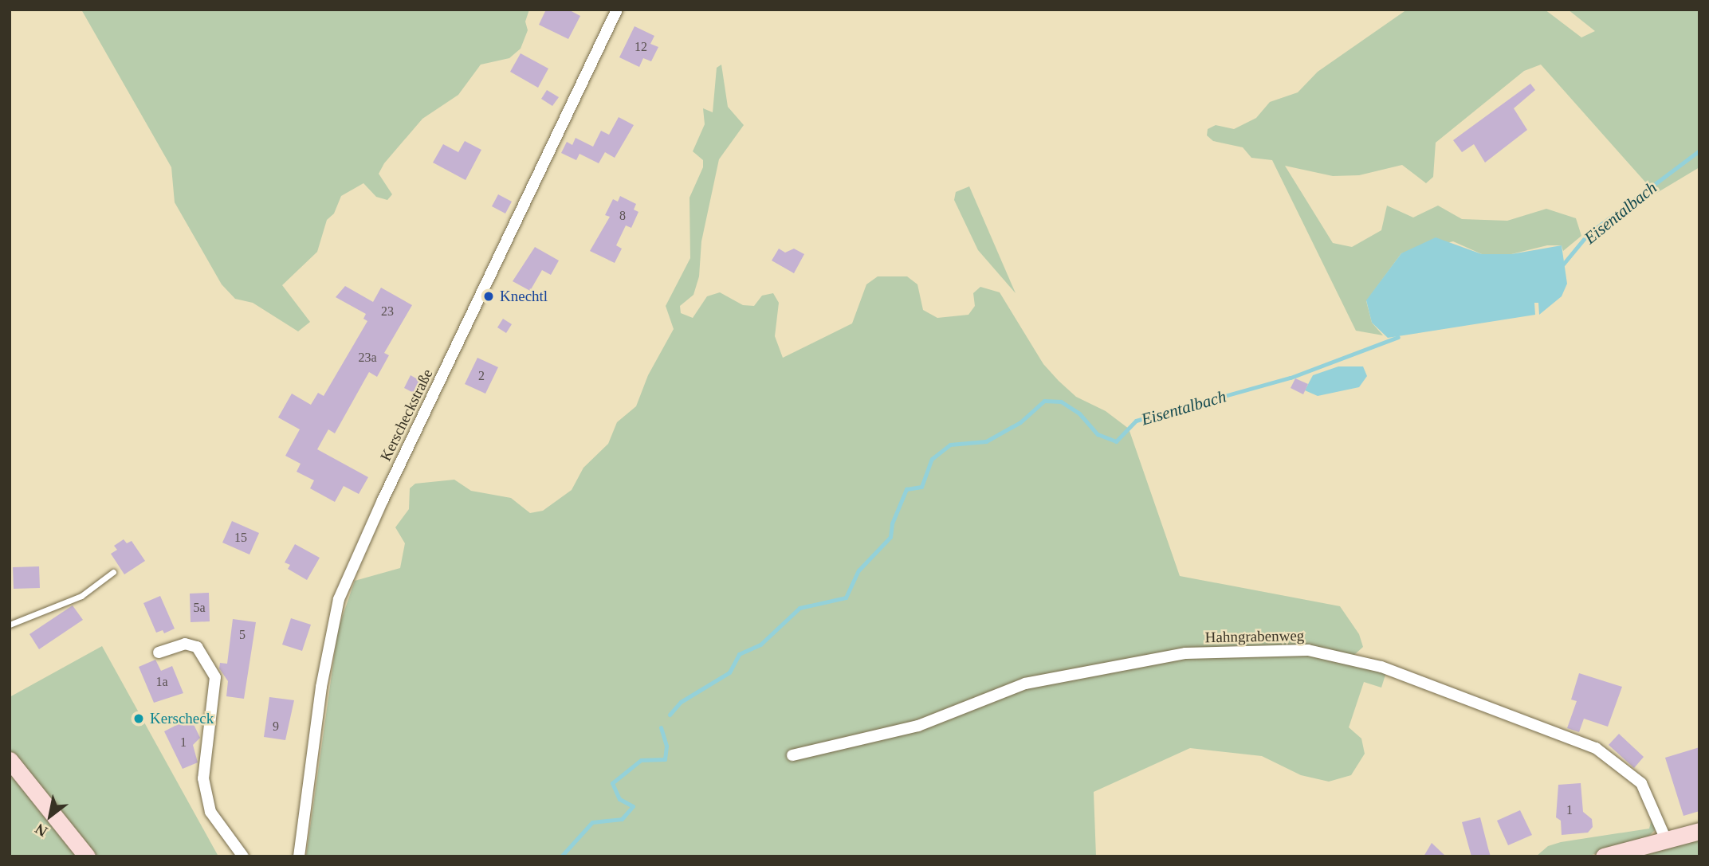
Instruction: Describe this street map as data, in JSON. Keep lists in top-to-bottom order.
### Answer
{
  "streets": {
    "street": ["Kerscheckstraße", "Hahngrabenweg"]
  },
  "water": ["Eisentalbach"],
  "places": ["Knechtl", "Kerscheck"],
  "house_numbers": [
    "12",
    "8",
    "23",
    "23a",
    "2",
    "15",
    "5a",
    "5",
    "1a",
    "9",
    "1",
    "1"
  ],
  "north": "bottom left"
}
